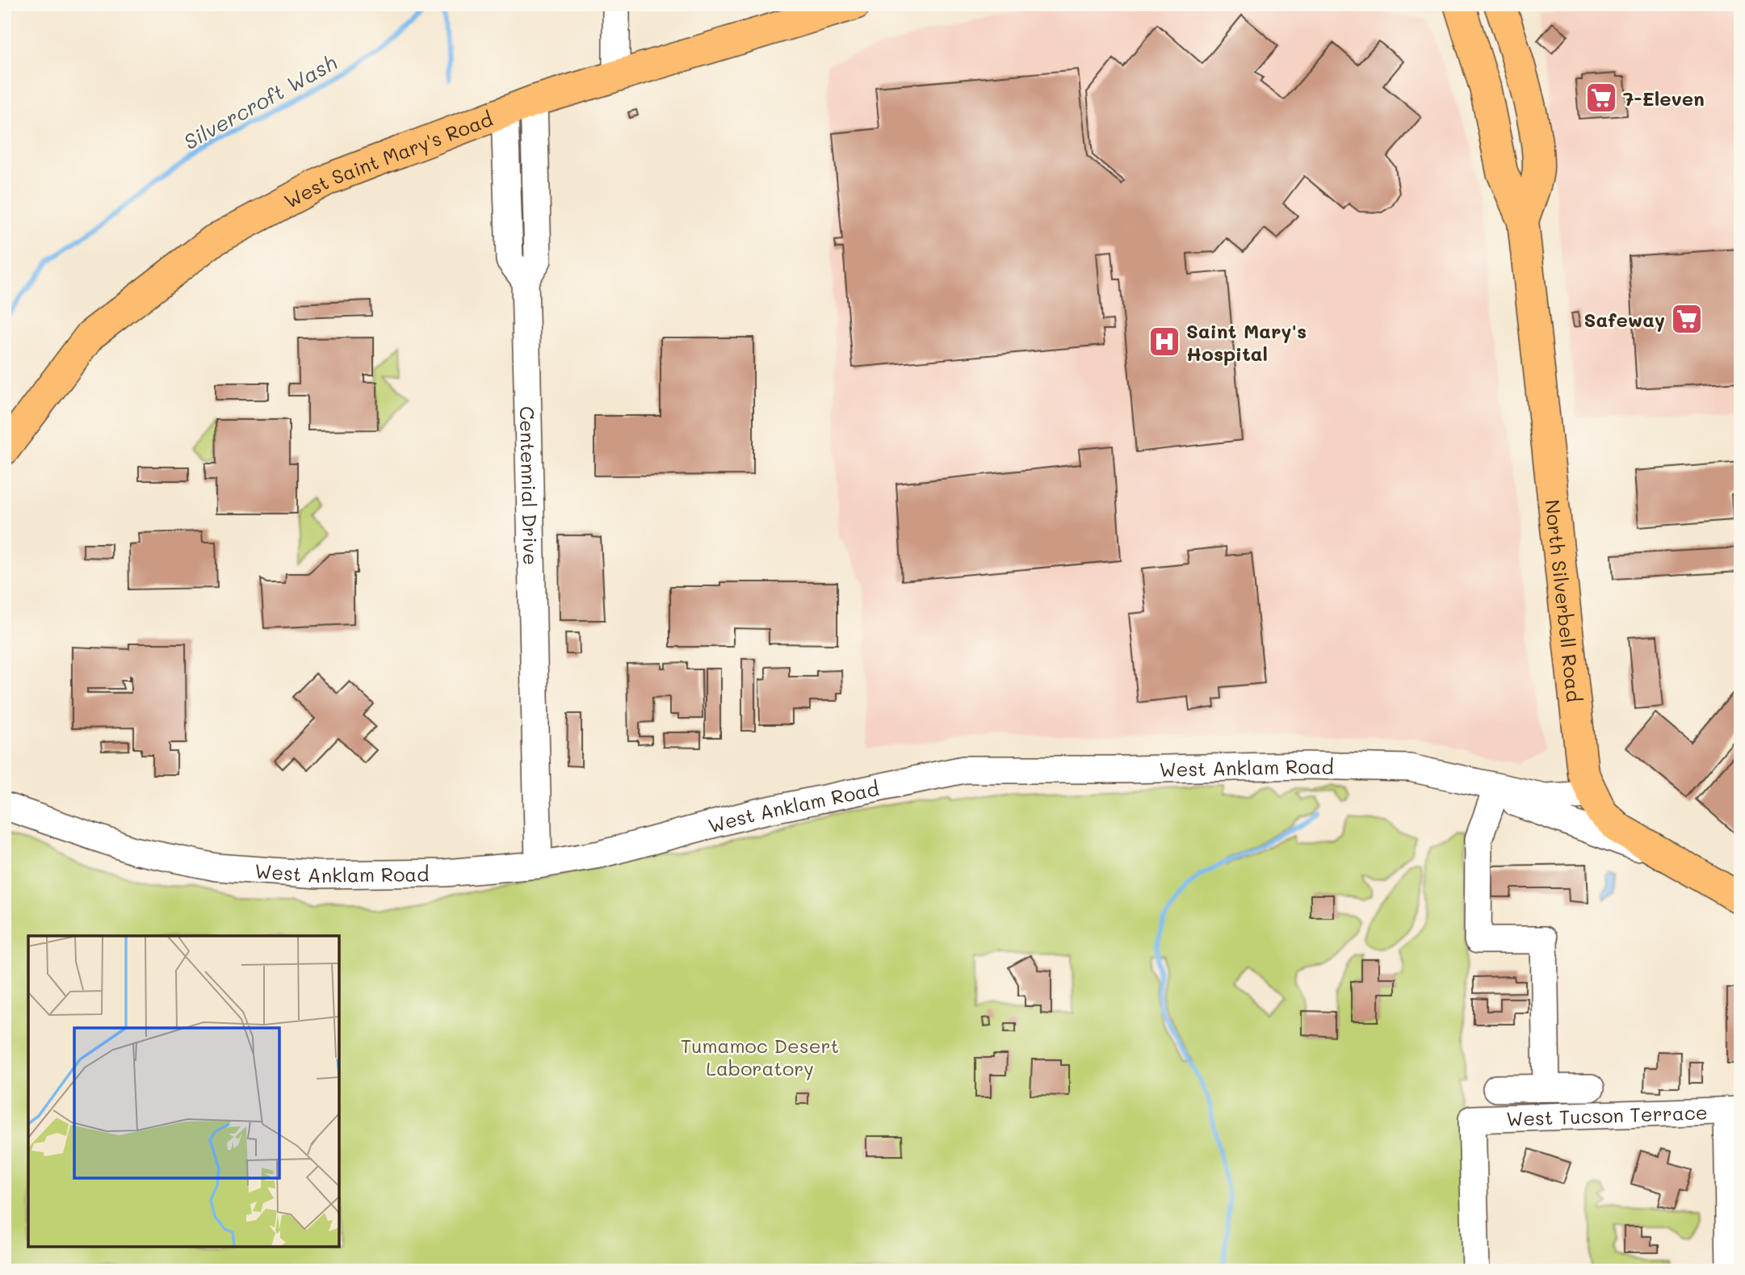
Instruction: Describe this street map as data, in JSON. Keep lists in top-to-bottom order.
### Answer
{
  "streets": {
    "main road": ["West Saint Mary's Road", "North Silverbell Road"],
    "street": ["Centennial Drive", "West Anklam Road", "West Tucson Terrace"]
  },
  "crossings": [
    ["Centennial Drive", "West Anklam Road"],
    ["North Silverbell Road", "West Anklam Road"]
  ],
  "water": ["Silvercroft Wash"],
  "parks": ["Tumamoc Desert Laboratory"],
  "places": {
    "supermarket": ["7-Eleven", "Safeway"],
    "hospital": ["Saint Mary's Hospital"]
  }
}
